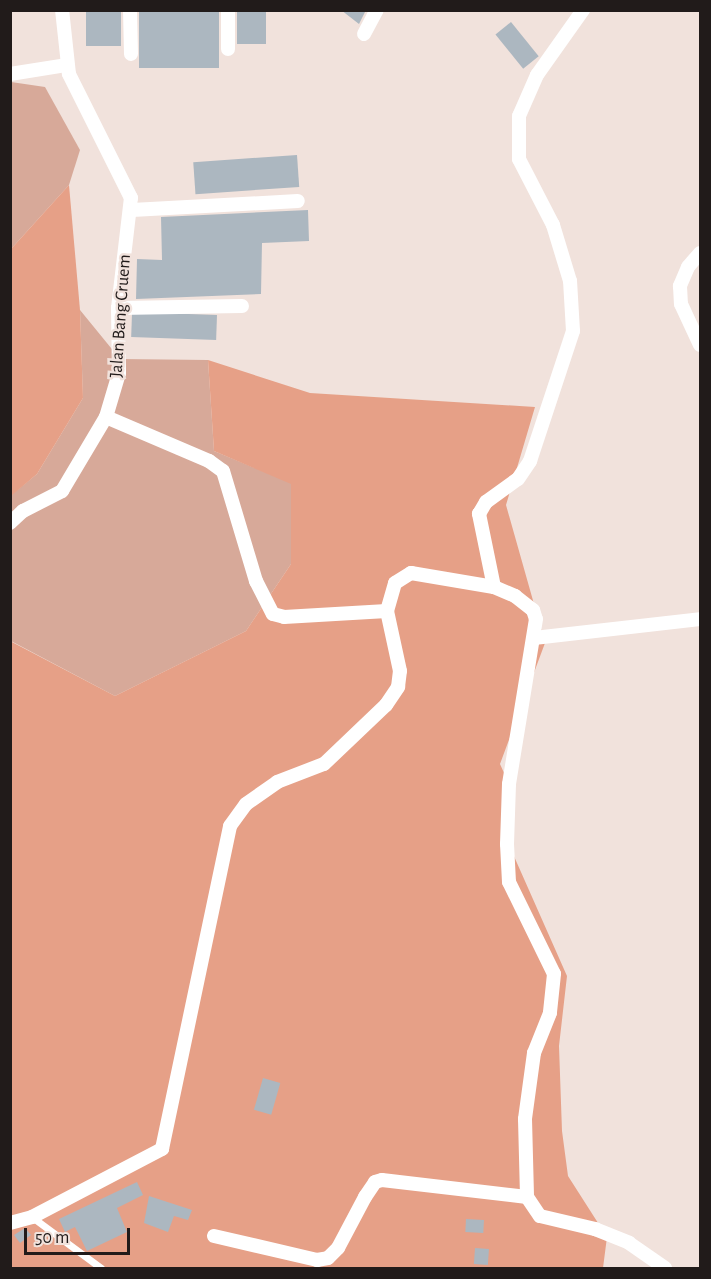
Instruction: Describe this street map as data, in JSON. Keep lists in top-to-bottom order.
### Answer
{
  "streets": {
    "street": ["Jalan Bang Cruem"]
  },
  "scale_bar": "50 m"
}
